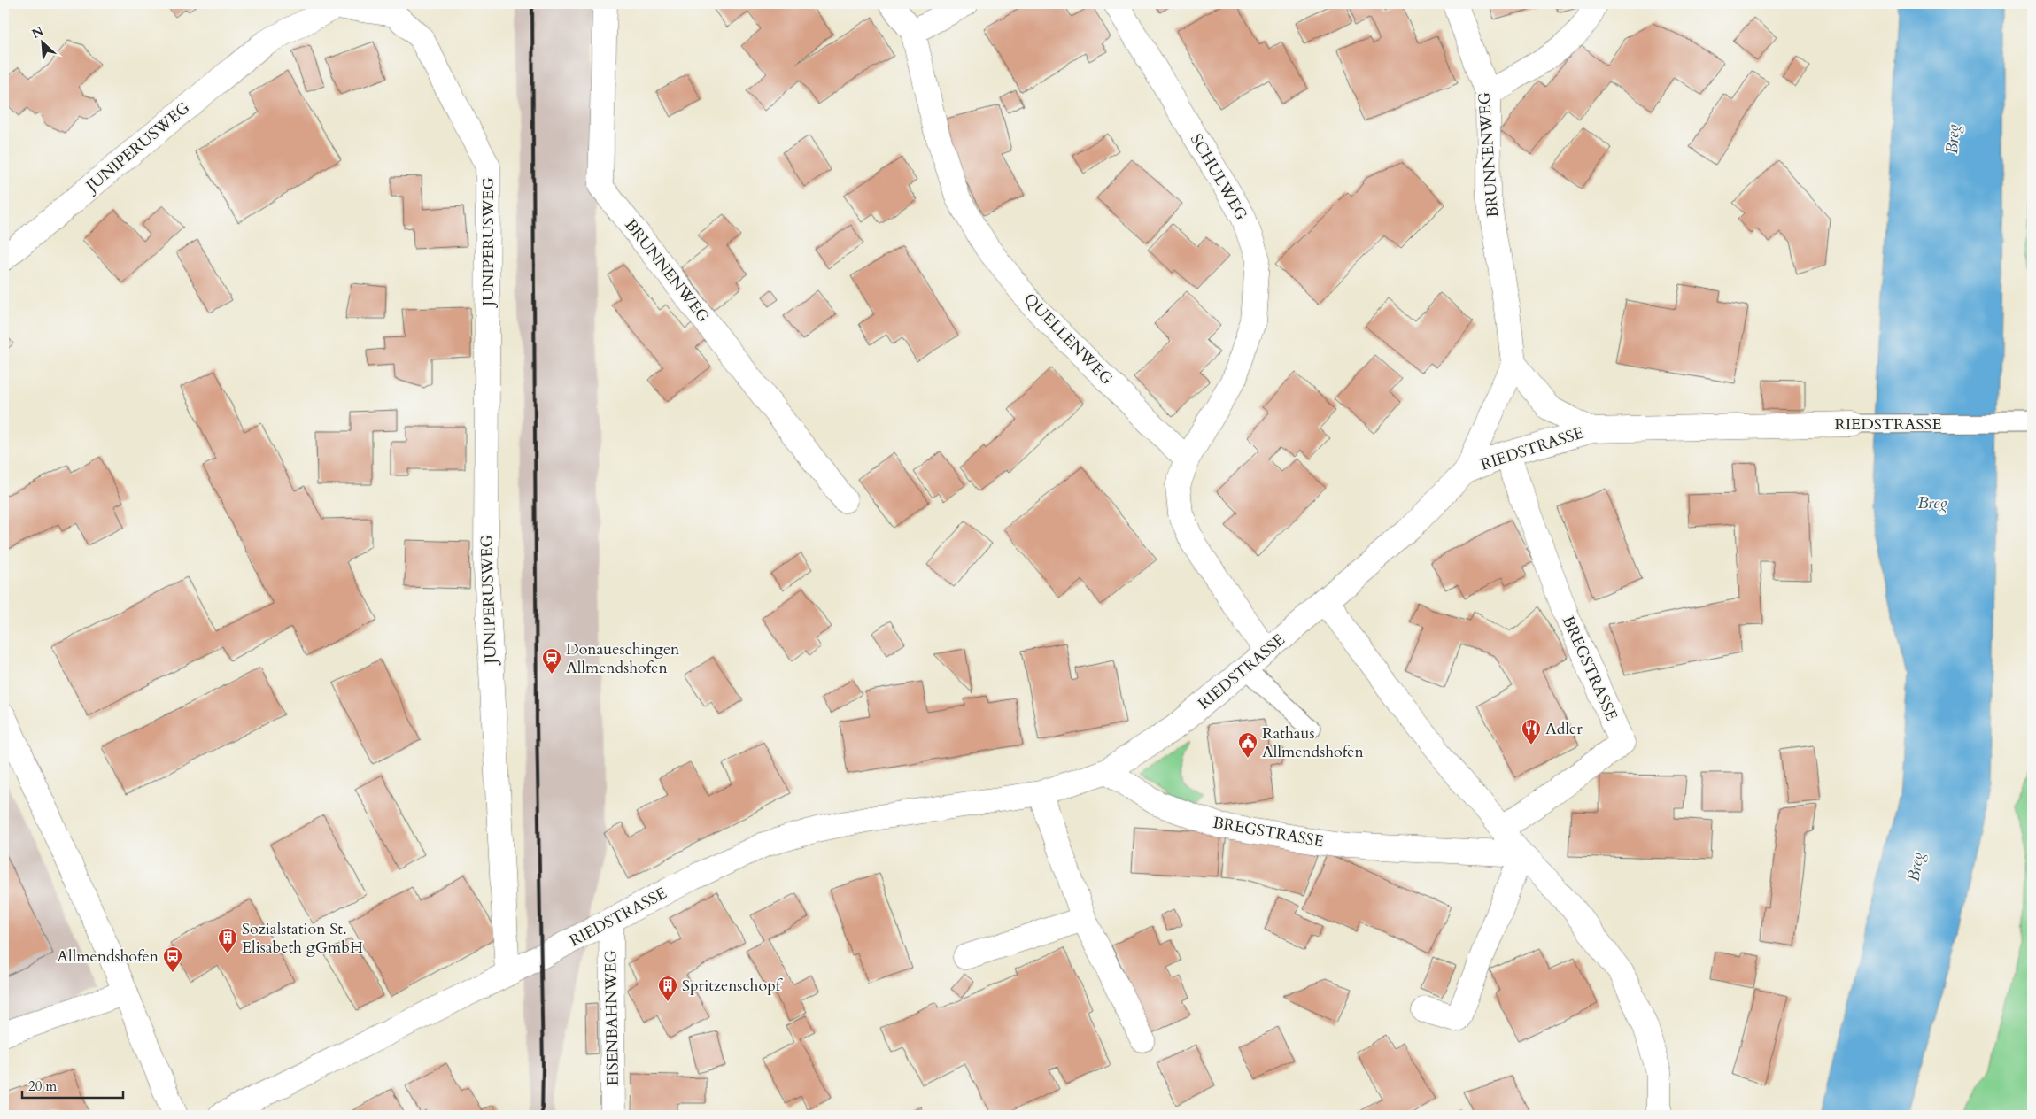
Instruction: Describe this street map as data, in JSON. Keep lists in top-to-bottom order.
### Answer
{
  "streets": {
    "street": [
      "JUNIPERUSWEG",
      "BRUNNENWEG",
      "SCHULWEG",
      "QUELLENWEG",
      "RIEDSTRASSE",
      "BREGSTRASSE",
      "EISENBAHNWEG"
    ]
  },
  "crossings": [
    ["JUNIPERUSWEG", "RIEDSTRASSE"],
    ["SCHULWEG", "QUELLENWEG"],
    ["RIEDSTRASSE", "BREGSTRASSE"],
    ["RIEDSTRASSE", "EISENBAHNWEG"]
  ],
  "water": ["Breg"],
  "places": {
    "station": ["Donaueschingen Allmendshofen"],
    "restaurant": ["Adler"],
    "public building": ["Rathaus Allmendshofen"],
    "building": ["Sozialstation St. Elisabeth gGmbH", "Spritzenschopf"],
    "bus stop": ["Allmendshofen"]
  },
  "scale_bar": "20 m",
  "north": "top left"
}
